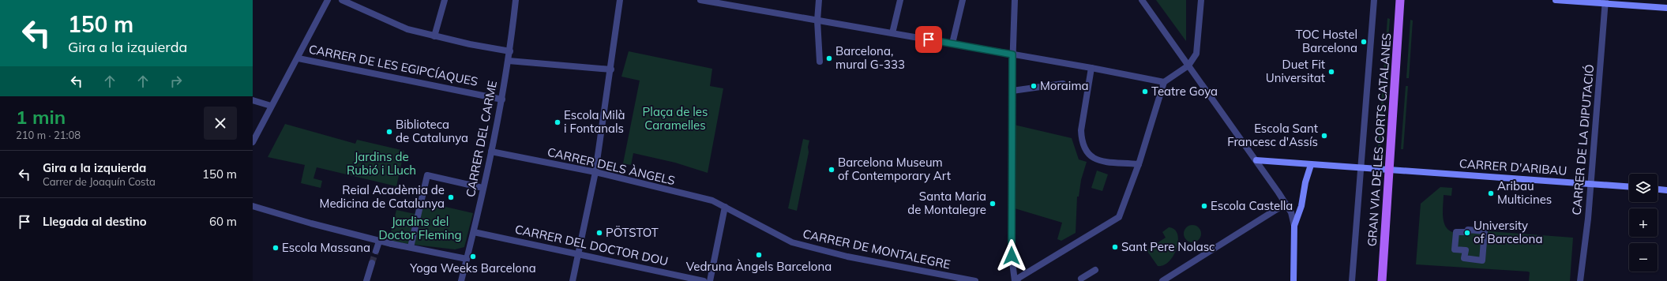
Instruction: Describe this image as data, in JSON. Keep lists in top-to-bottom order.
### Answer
{
  "streets": {
    "main road": ["GRAN VIA DE LES CORTS CATALANES", "CARRER D'ARIBAU"],
    "street": [
      "CARRER DE LES EGIPCÍAQUES",
      "CARRER DEL CARME",
      "CARRER DE LA DIPUTACIÓ",
      "CARRER DELS ÀNGELS",
      "CARRER DEL DOCTOR DOU",
      "CARRER DE MONTALEGRE"
    ]
  },
  "crossings": [
    ["CARRER DE LES EGIPCÍAQUES", "CARRER DEL CARME"],
    ["CARRER DEL CARME", "CARRER DELS ÀNGELS"],
    ["CARRER DEL CARME", "CARRER DEL DOCTOR DOU"],
    ["GRAN VIA DE LES CORTS CATALANES", "CARRER D'ARIBAU"],
    ["CARRER DE LA DIPUTACIÓ", "CARRER D'ARIBAU"],
    ["CARRER DELS ÀNGELS", "CARRER DE MONTALEGRE"]
  ],
  "parks": ["Plaça de les Caramelles", "Jardins de Rubió i Lluch", "Jardins del Doctor Fleming"],
  "places": [
    "TOC Hostel Barcelona",
    "Barcelona, mural G-333",
    "Duet Fit Universitat",
    "Moraima",
    "Teatre Goya",
    "Escola Milà i Fontanals",
    "Biblioteca de Catalunya",
    "Escola Sant Francesc d'Assís",
    "Barcelona Museum of Contemporary Art",
    "Aribau Multicines",
    "Reial Acadèmia de Medicina de Catalunya",
    "Santa Maria de Montalegre",
    "Escola Castella",
    "PÖTSTOT",
    "University of Barcelona",
    "Sant Pere Nolasc",
    "Escola Massana",
    "Vedruna Àngels Barcelona",
    "Yoga Weeks Barcelona"
  ],
  "page": {
    "turn": ["150 m", "Gira a la izquierda"],
    "heading": ["1 min", "210 m · 21:08"],
    "list": [
      {
        "name": "Gira a la izquierda",
        "note": "Carrer de Joaquín Costa",
        "value": "150 m"
      },
      {
        "name": "Llegada al destino",
        "value": "60 m"
      }
    ],
    "map_buttons": ["+", "−"]
  }
}
